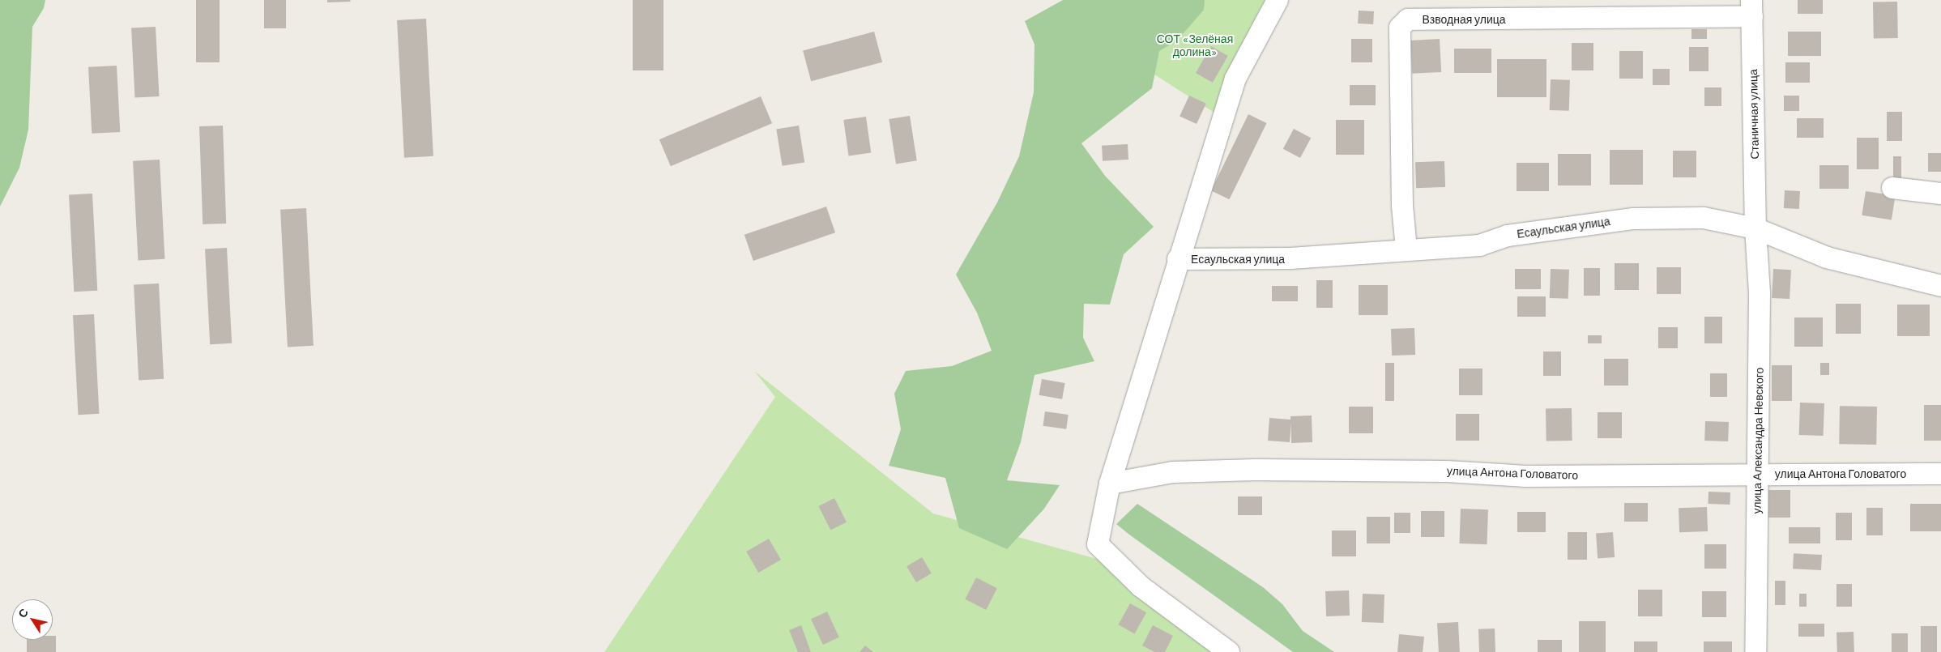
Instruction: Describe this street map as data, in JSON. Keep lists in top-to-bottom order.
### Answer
{
  "streets": {
    "street": [
      "Взводная улица",
      "Станичная улица",
      "Есаульская улица",
      "улица Александра Невского",
      "улица Антона Головатого"
    ]
  },
  "crossings": [
    ["Взводная улица", "Станичная улица"],
    ["Взводная улица", "Есаульская улица"],
    ["Станичная улица", "Есаульская улица"],
    ["Станичная улица", "улица Александра Невского"],
    ["Есаульская улица", "улица Александра Невского"],
    ["улица Александра Невского", "улица Антона Головатого"]
  ],
  "parks": ["СОТ «Зелёная долина»"],
  "north": "top left"
}
